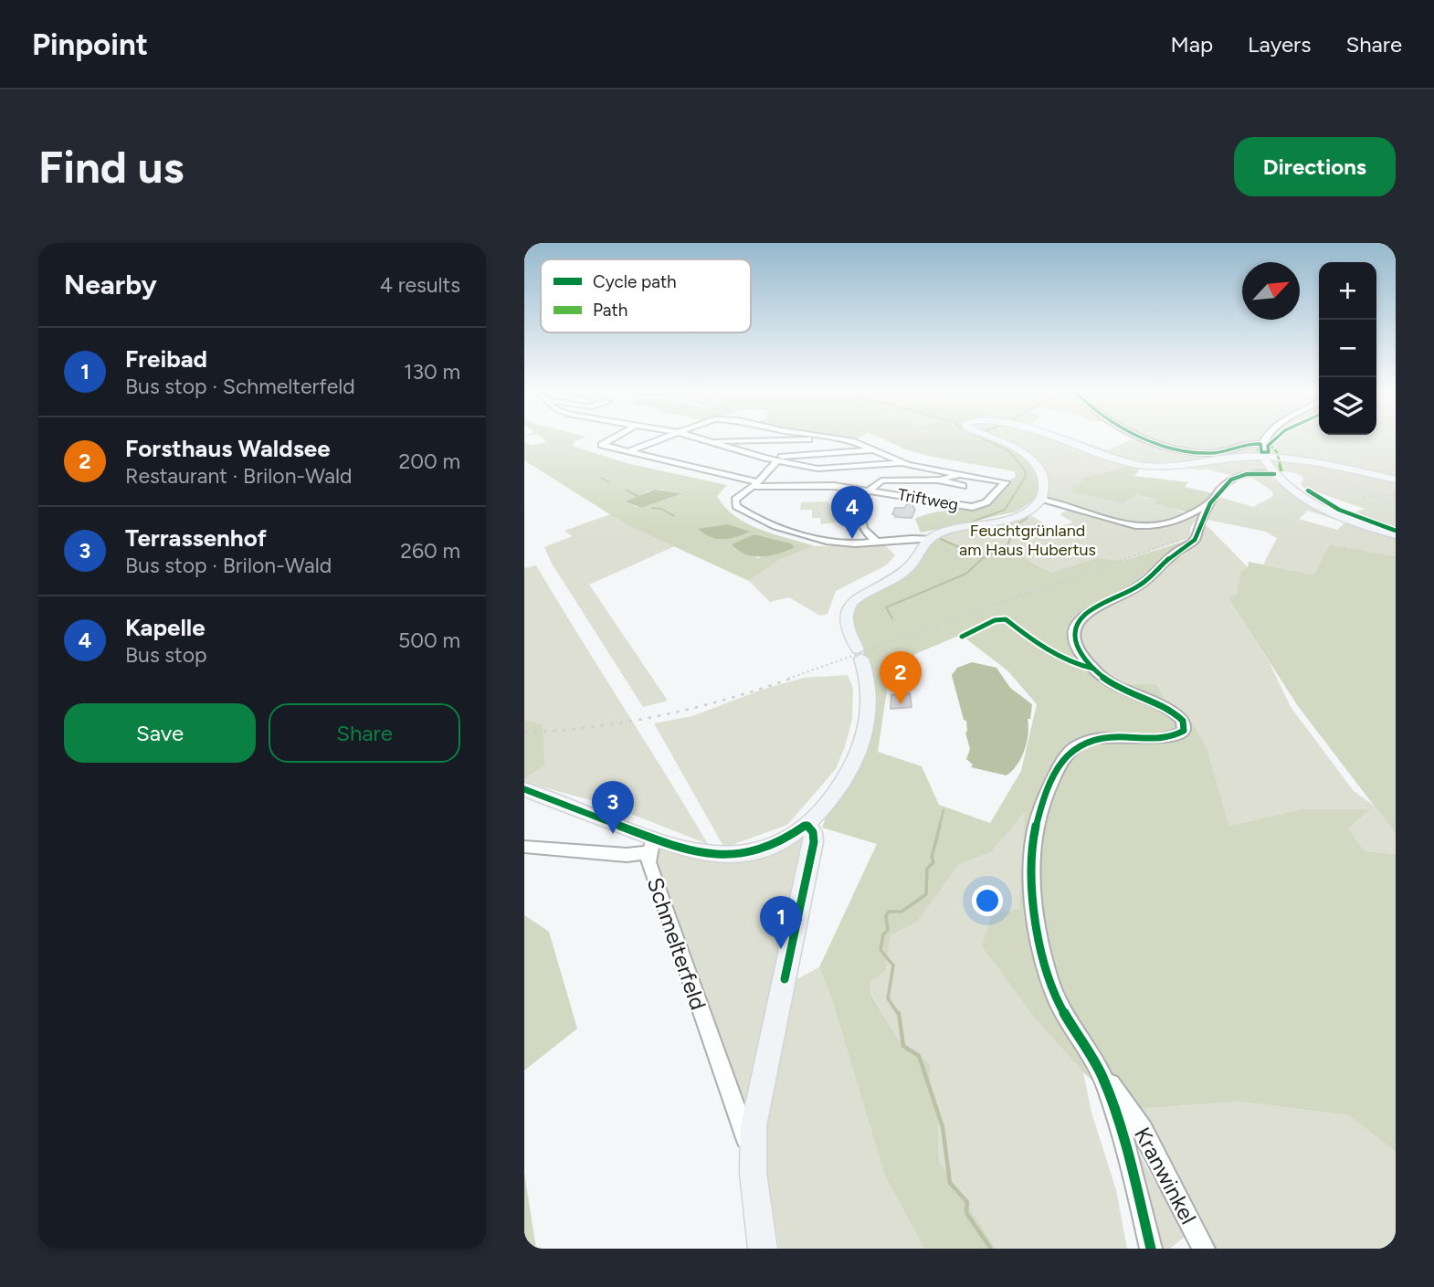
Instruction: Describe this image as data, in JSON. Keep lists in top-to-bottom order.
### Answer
{
  "streets": {
    "main road": ["Schmelterfeld"],
    "street": ["Triftweg", "Kranwinkel"]
  },
  "parks": ["Feuchtgrünland am Haus Hubertus"],
  "legend": ["Cycle path", "Path"],
  "north": "top right",
  "page": {
    "header": "Pinpoint",
    "nav": ["Map", "Layers", "Share"],
    "buttons": [
      "Directions",
      ["Save", "Share"]
    ],
    "title": "Find us",
    "heading": ["Nearby", "4 results"],
    "map_buttons": ["+", "−"],
    "list": [
      {
        "mark": "1",
        "name": "Freibad",
        "note": "Bus stop · Schmelterfeld",
        "value": "130 m"
      },
      {
        "mark": "2",
        "name": "Forsthaus Waldsee",
        "note": "Restaurant · Brilon-Wald",
        "value": "200 m"
      },
      {
        "mark": "3",
        "name": "Terrassenhof",
        "note": "Bus stop · Brilon-Wald",
        "value": "260 m"
      },
      {
        "mark": "4",
        "name": "Kapelle",
        "note": "Bus stop",
        "value": "500 m"
      }
    ],
    "pins": [
      "4",
      "2",
      "3",
      "1"
    ]
  }
}
